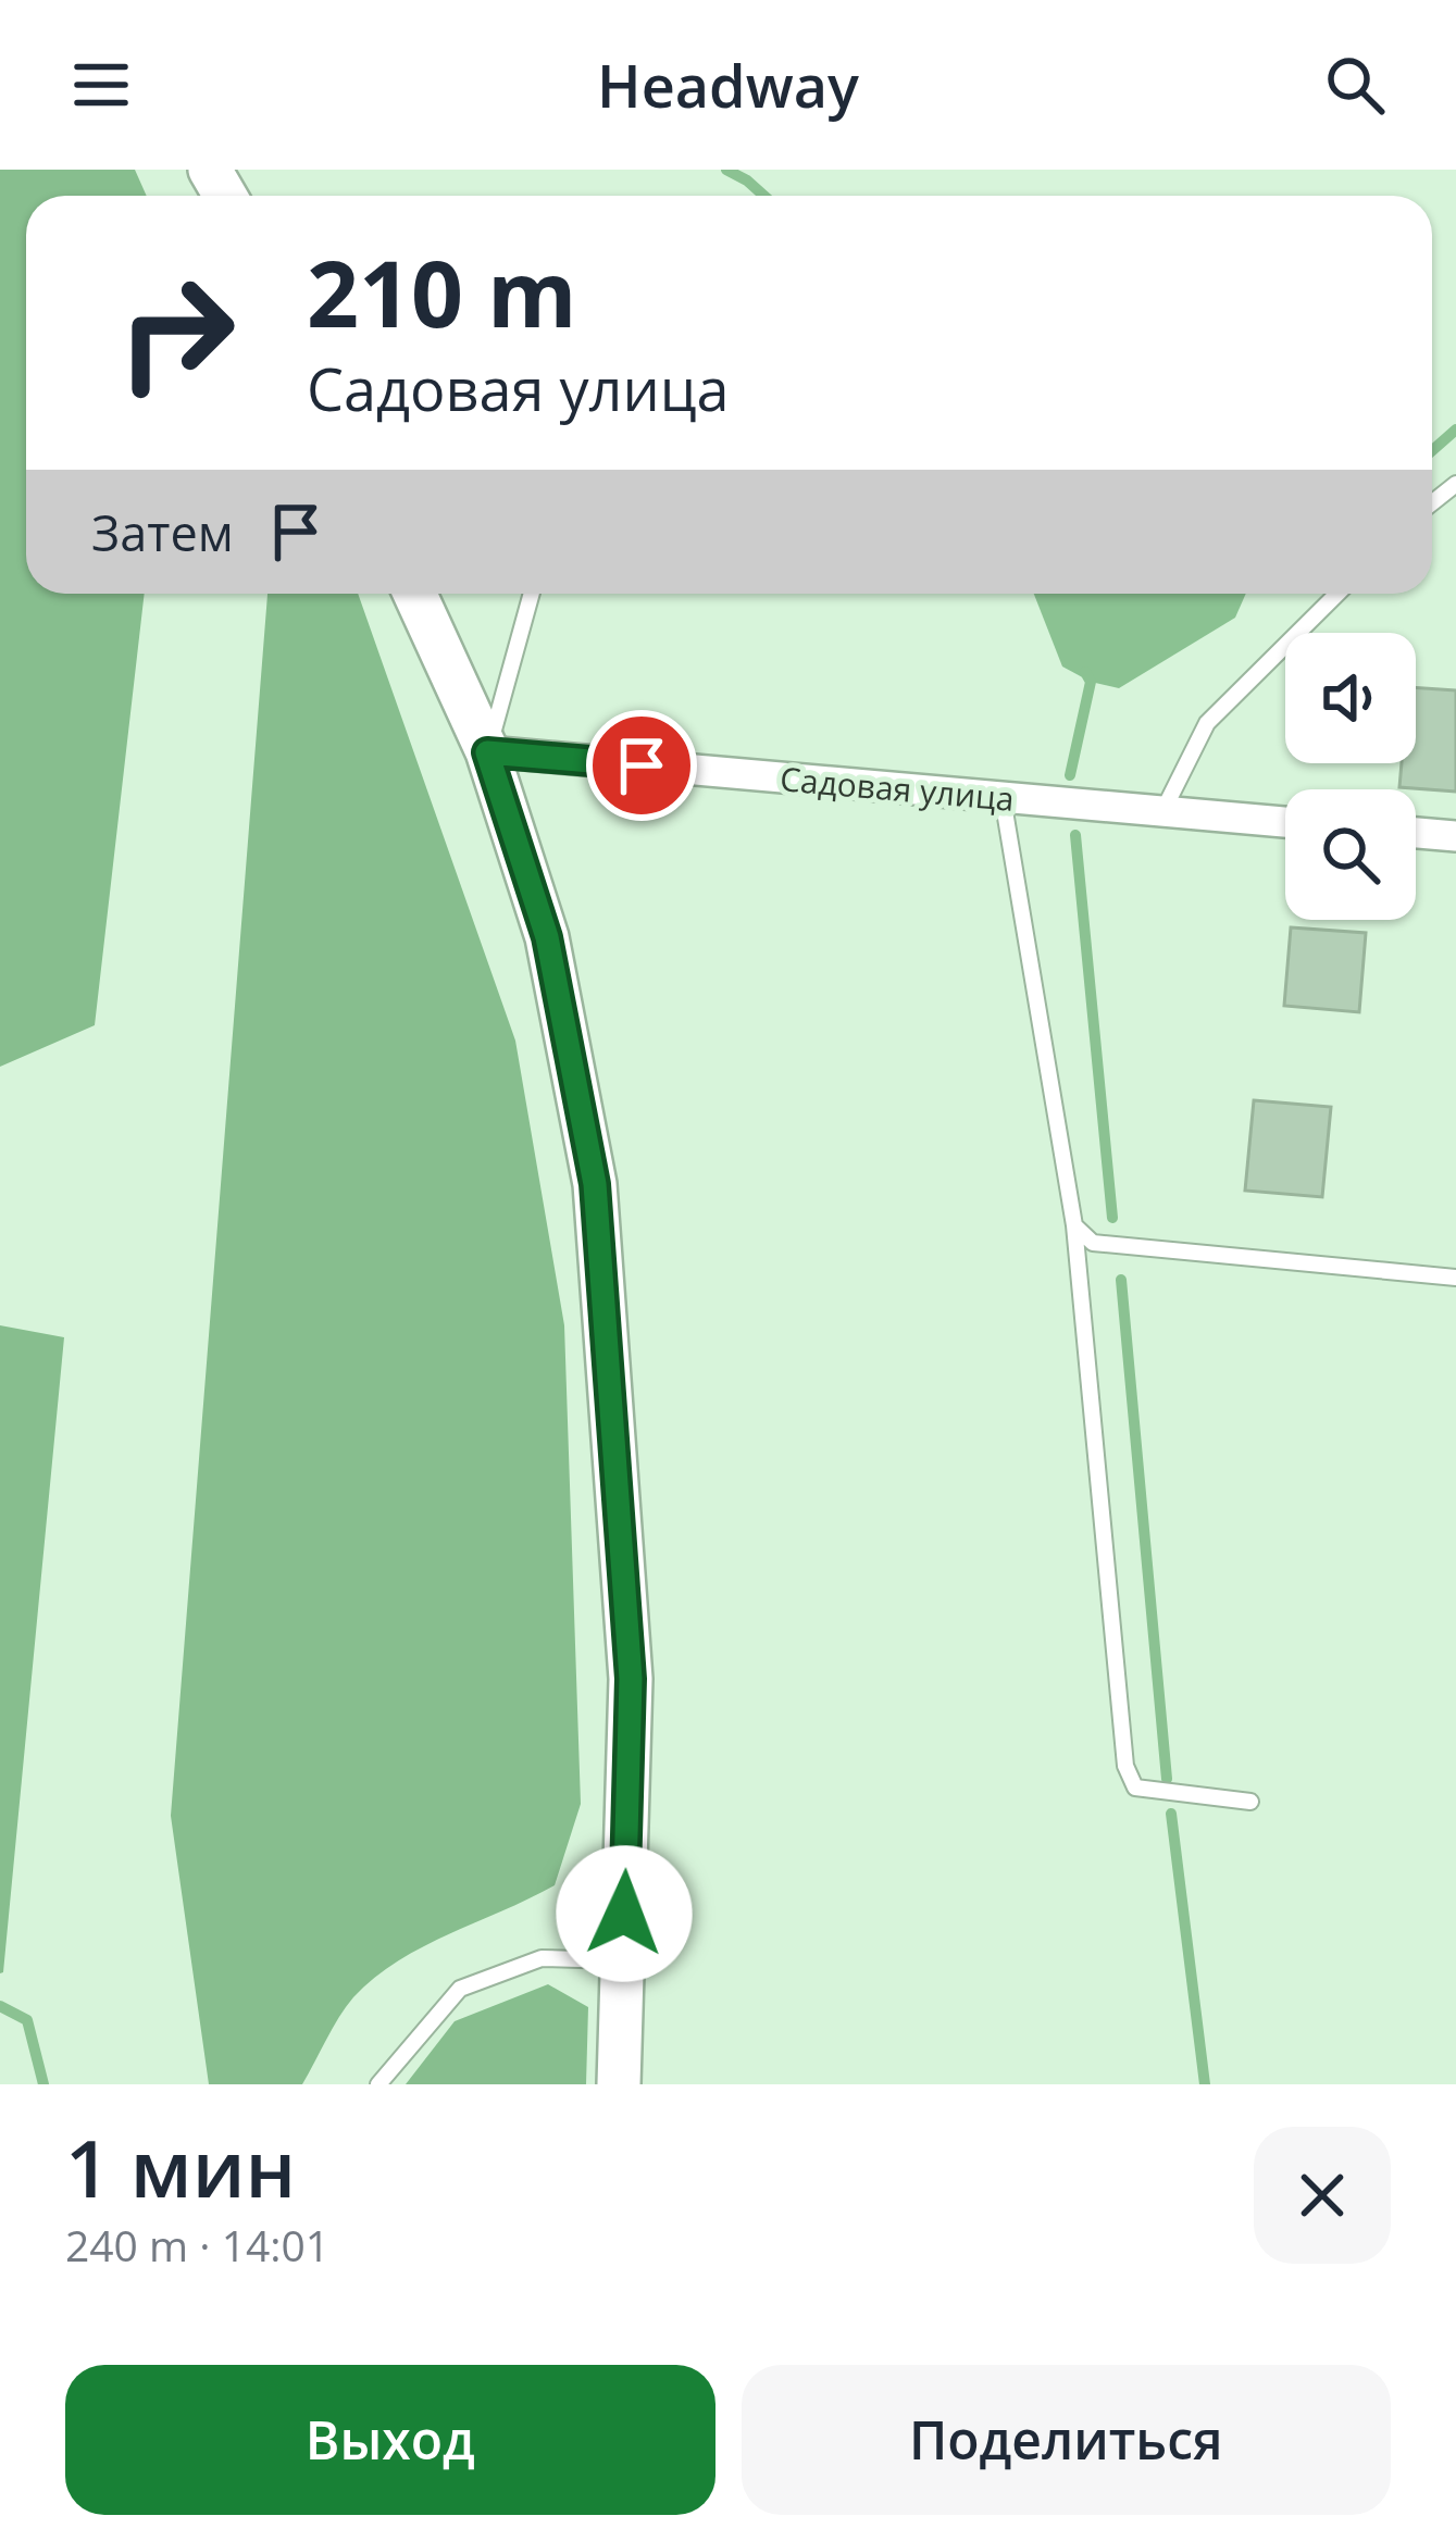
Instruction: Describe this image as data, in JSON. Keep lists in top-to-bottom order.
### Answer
{
  "streets": {
    "street": ["Садовая улица"]
  },
  "page": {
    "header": "Headway",
    "turn": ["210 m", "Садовая улица"],
    "then": "Затем",
    "heading": ["1 мин", "240 m · 14:01"],
    "buttons": ["Выход", "Поделиться"]
  }
}
